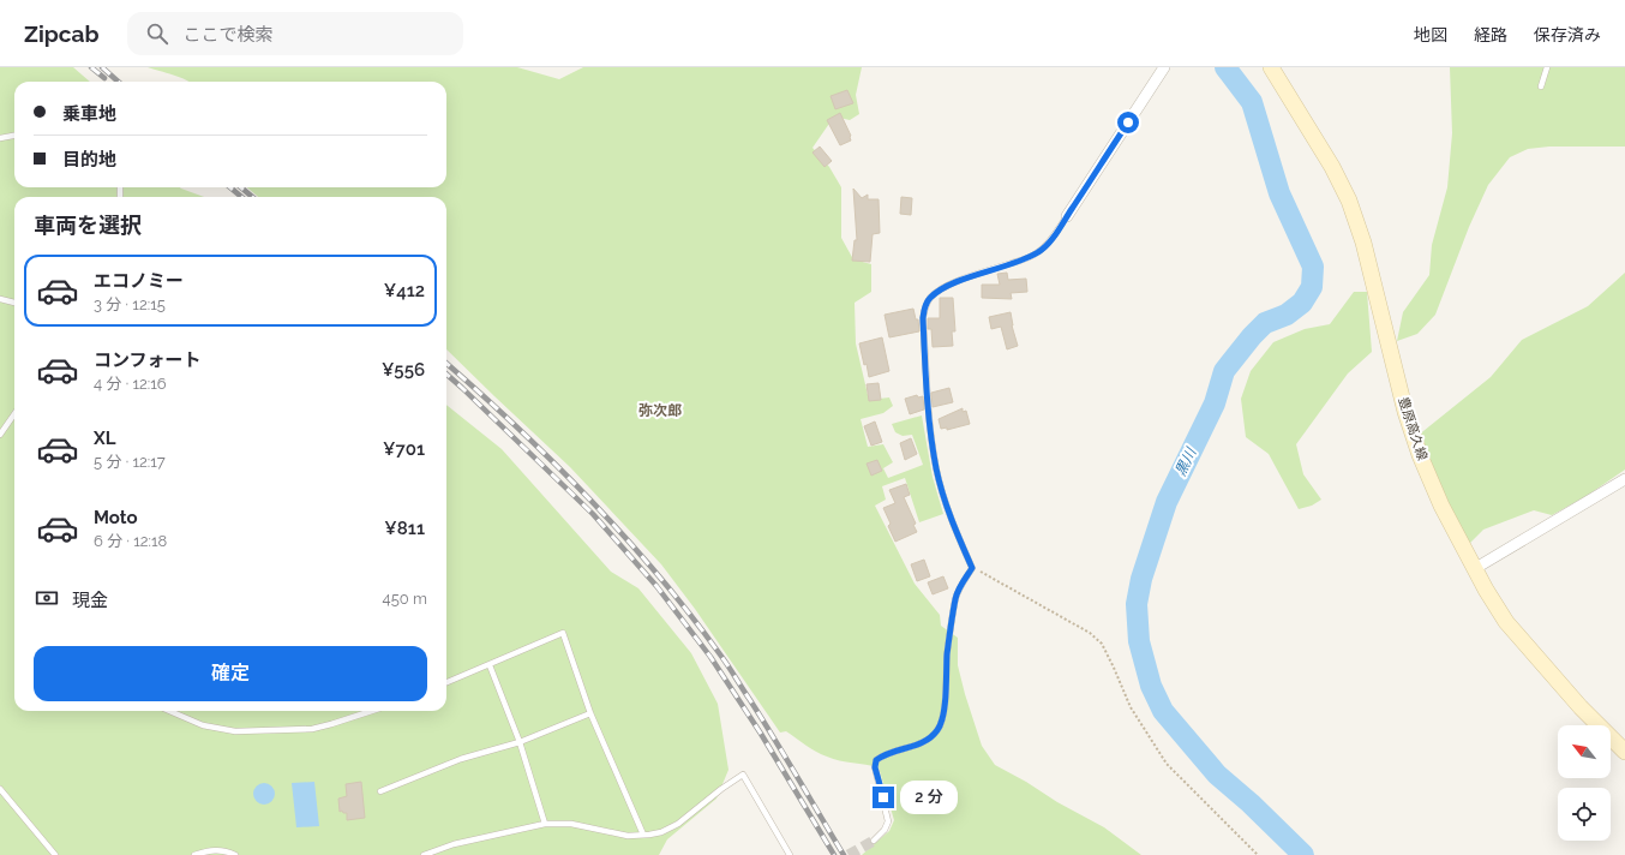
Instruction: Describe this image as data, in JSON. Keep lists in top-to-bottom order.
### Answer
{
  "streets": {
    "main road": ["豊原高久線"]
  },
  "districts": ["弥次郎"],
  "water": ["黒川"],
  "north": "top left",
  "page": {
    "header": "Zipcab",
    "search": "ここで検索",
    "nav": ["地図", "経路", "保存済み"],
    "banner": ["乗車地", "目的地"],
    "heading": "車両を選択",
    "list": [
      {
        "name": "エコノミー",
        "note": "3 分 · 12:15",
        "value": "¥412"
      },
      {
        "name": "コンフォート",
        "note": "4 分 · 12:16",
        "value": "¥556"
      },
      {
        "name": "XL",
        "note": "5 分 · 12:17",
        "value": "¥701"
      },
      {
        "name": "Moto",
        "note": "6 分 · 12:18",
        "value": "¥811"
      }
    ],
    "pay": ["現金", "450 m"],
    "buttons": "確定",
    "bubble": "2 分"
  }
}
